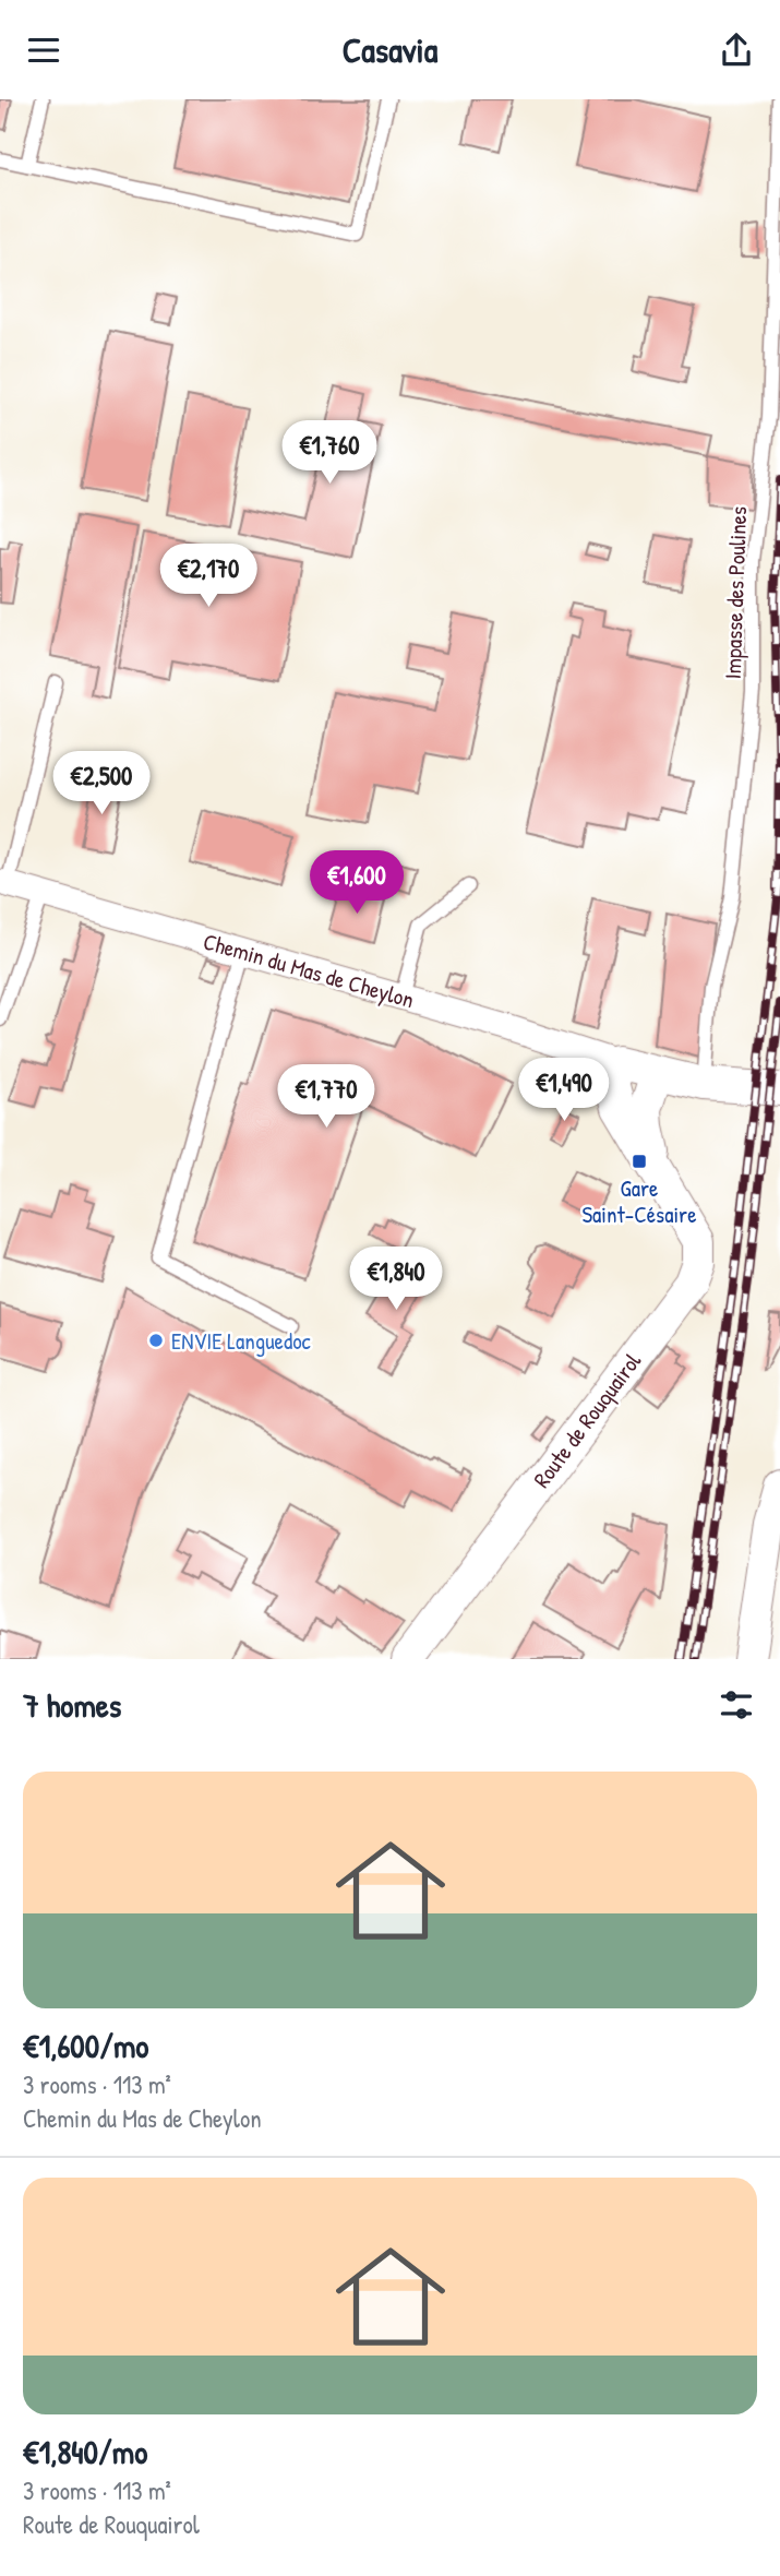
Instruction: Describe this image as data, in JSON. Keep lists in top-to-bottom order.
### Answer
{
  "streets": {
    "street": ["Chemin du Mas de Cheylon", "Route de Rouquairol"],
    "lane": ["Impasse des Poulines"]
  },
  "crossings": [
    ["Impasse des Poulines", "Route de Rouquairol"],
    ["Chemin du Mas de Cheylon", "Route de Rouquairol"]
  ],
  "places": {
    "transit": ["Gare Saint-Césaire"],
    "other": ["ENVIE Languedoc"]
  },
  "page": {
    "header": "Casavia",
    "price": [
      "€1,760",
      "€2,170",
      "€2,500",
      "€1,600",
      "€1,490",
      "€1,770",
      "€1,840"
    ],
    "heading": "7 homes",
    "list": [
      {
        "name": "€1,600/mo",
        "note": "3 rooms · 113 m² · Chemin du Mas de Cheylon"
      },
      {
        "name": "€1,840/mo",
        "note": "3 rooms · 113 m² · Route de Rouquairol"
      }
    ]
  }
}
